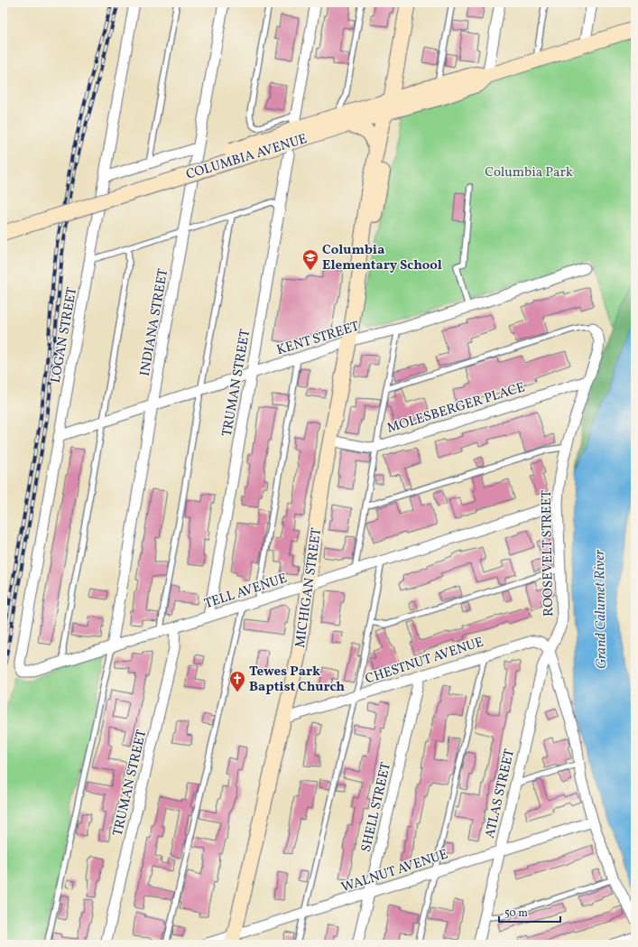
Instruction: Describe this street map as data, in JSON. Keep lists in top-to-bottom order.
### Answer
{
  "streets": {
    "street": [
      "COLUMBIA AVENUE",
      "INDIANA STREET",
      "LOGAN STREET",
      "KENT STREET",
      "TRUMAN STREET",
      "MOLESBERGER PLACE",
      "ROOSEVELT STREET",
      "MICHIGAN STREET",
      "TELL AVENUE",
      "CHESTNUT AVENUE",
      "ATLAS STREET",
      "SHELL STREET",
      "WALNUT AVENUE"
    ]
  },
  "crossings": [
    ["COLUMBIA AVENUE", "TRUMAN STREET"],
    ["COLUMBIA AVENUE", "MICHIGAN STREET"],
    ["INDIANA STREET", "KENT STREET"],
    ["INDIANA STREET", "TELL AVENUE"],
    ["LOGAN STREET", "KENT STREET"],
    ["LOGAN STREET", "TELL AVENUE"],
    ["KENT STREET", "TRUMAN STREET"],
    ["KENT STREET", "MICHIGAN STREET"],
    ["TRUMAN STREET", "TELL AVENUE"],
    ["MOLESBERGER PLACE", "ROOSEVELT STREET"],
    ["MOLESBERGER PLACE", "MICHIGAN STREET"],
    ["ROOSEVELT STREET", "TELL AVENUE"],
    ["ROOSEVELT STREET", "CHESTNUT AVENUE"],
    ["ROOSEVELT STREET", "ATLAS STREET"],
    ["MICHIGAN STREET", "TELL AVENUE"],
    ["MICHIGAN STREET", "CHESTNUT AVENUE"],
    ["MICHIGAN STREET", "WALNUT AVENUE"],
    ["CHESTNUT AVENUE", "ATLAS STREET"],
    ["CHESTNUT AVENUE", "SHELL STREET"],
    ["ATLAS STREET", "WALNUT AVENUE"],
    ["SHELL STREET", "WALNUT AVENUE"]
  ],
  "water": ["Grand Calumet River"],
  "parks": ["Columbia Park"],
  "places": {
    "school or university": ["Columbia Elementary School"],
    "church": ["Tewes Park Baptist Church"]
  },
  "scale_bar": "50 m"
}
